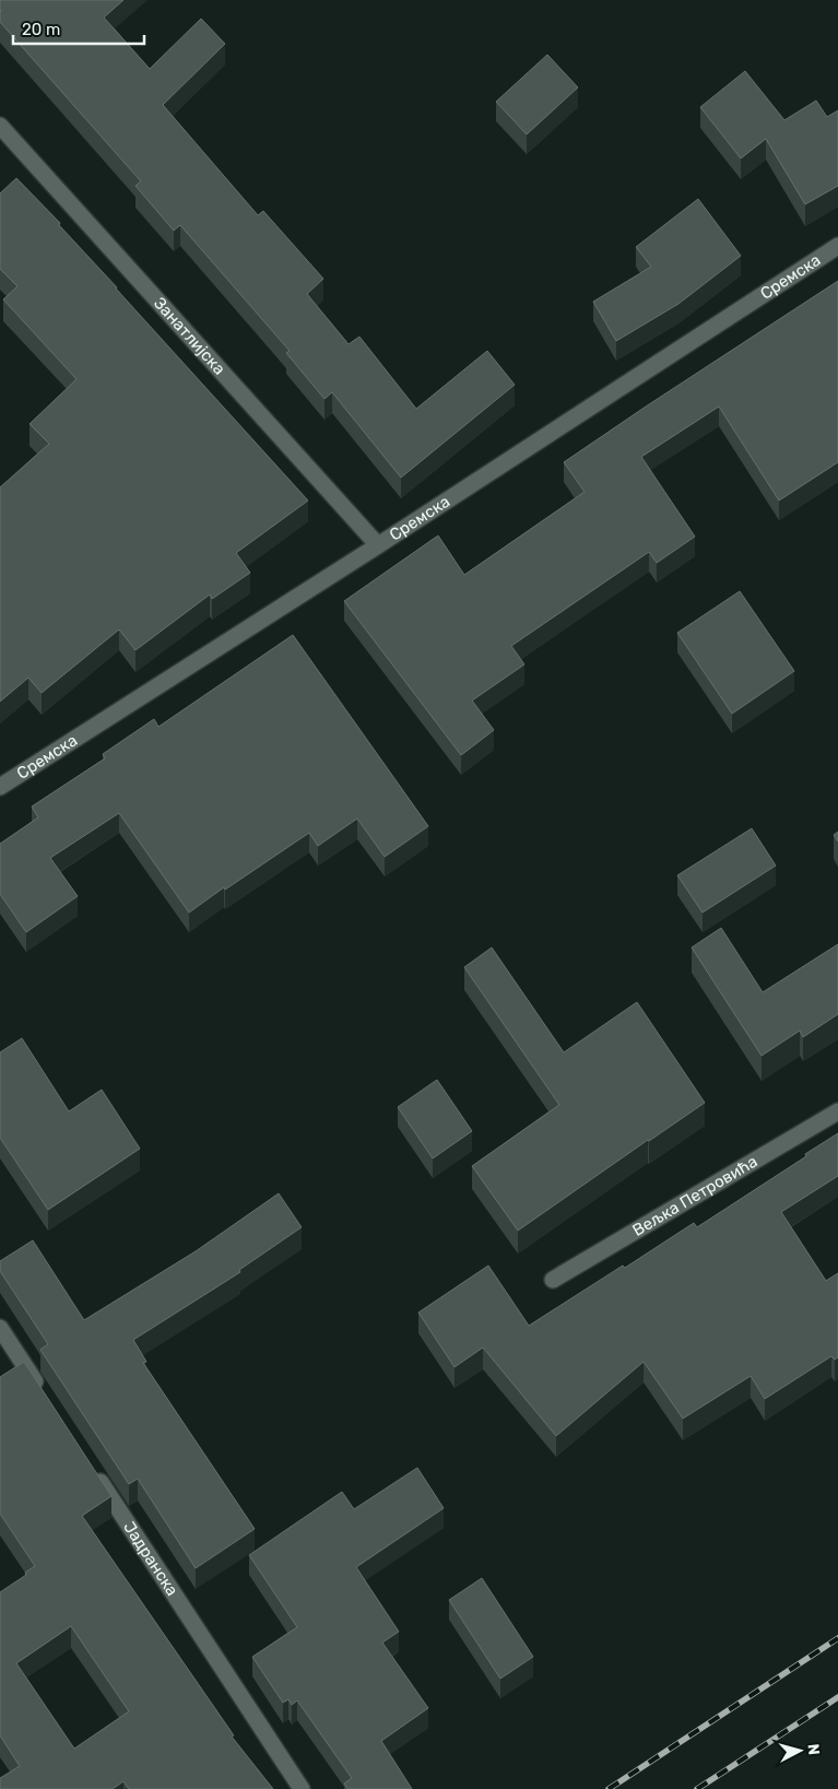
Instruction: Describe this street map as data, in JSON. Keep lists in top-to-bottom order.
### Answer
{
  "streets": {
    "street": [
      "Сремска",
      "Занатлијска",
      "Вељка Петровића",
      "Јадранска"
    ]
  },
  "crossings": [
    ["Сремска", "Занатлијска"]
  ],
  "scale_bar": "20 m",
  "north": "right"
}
